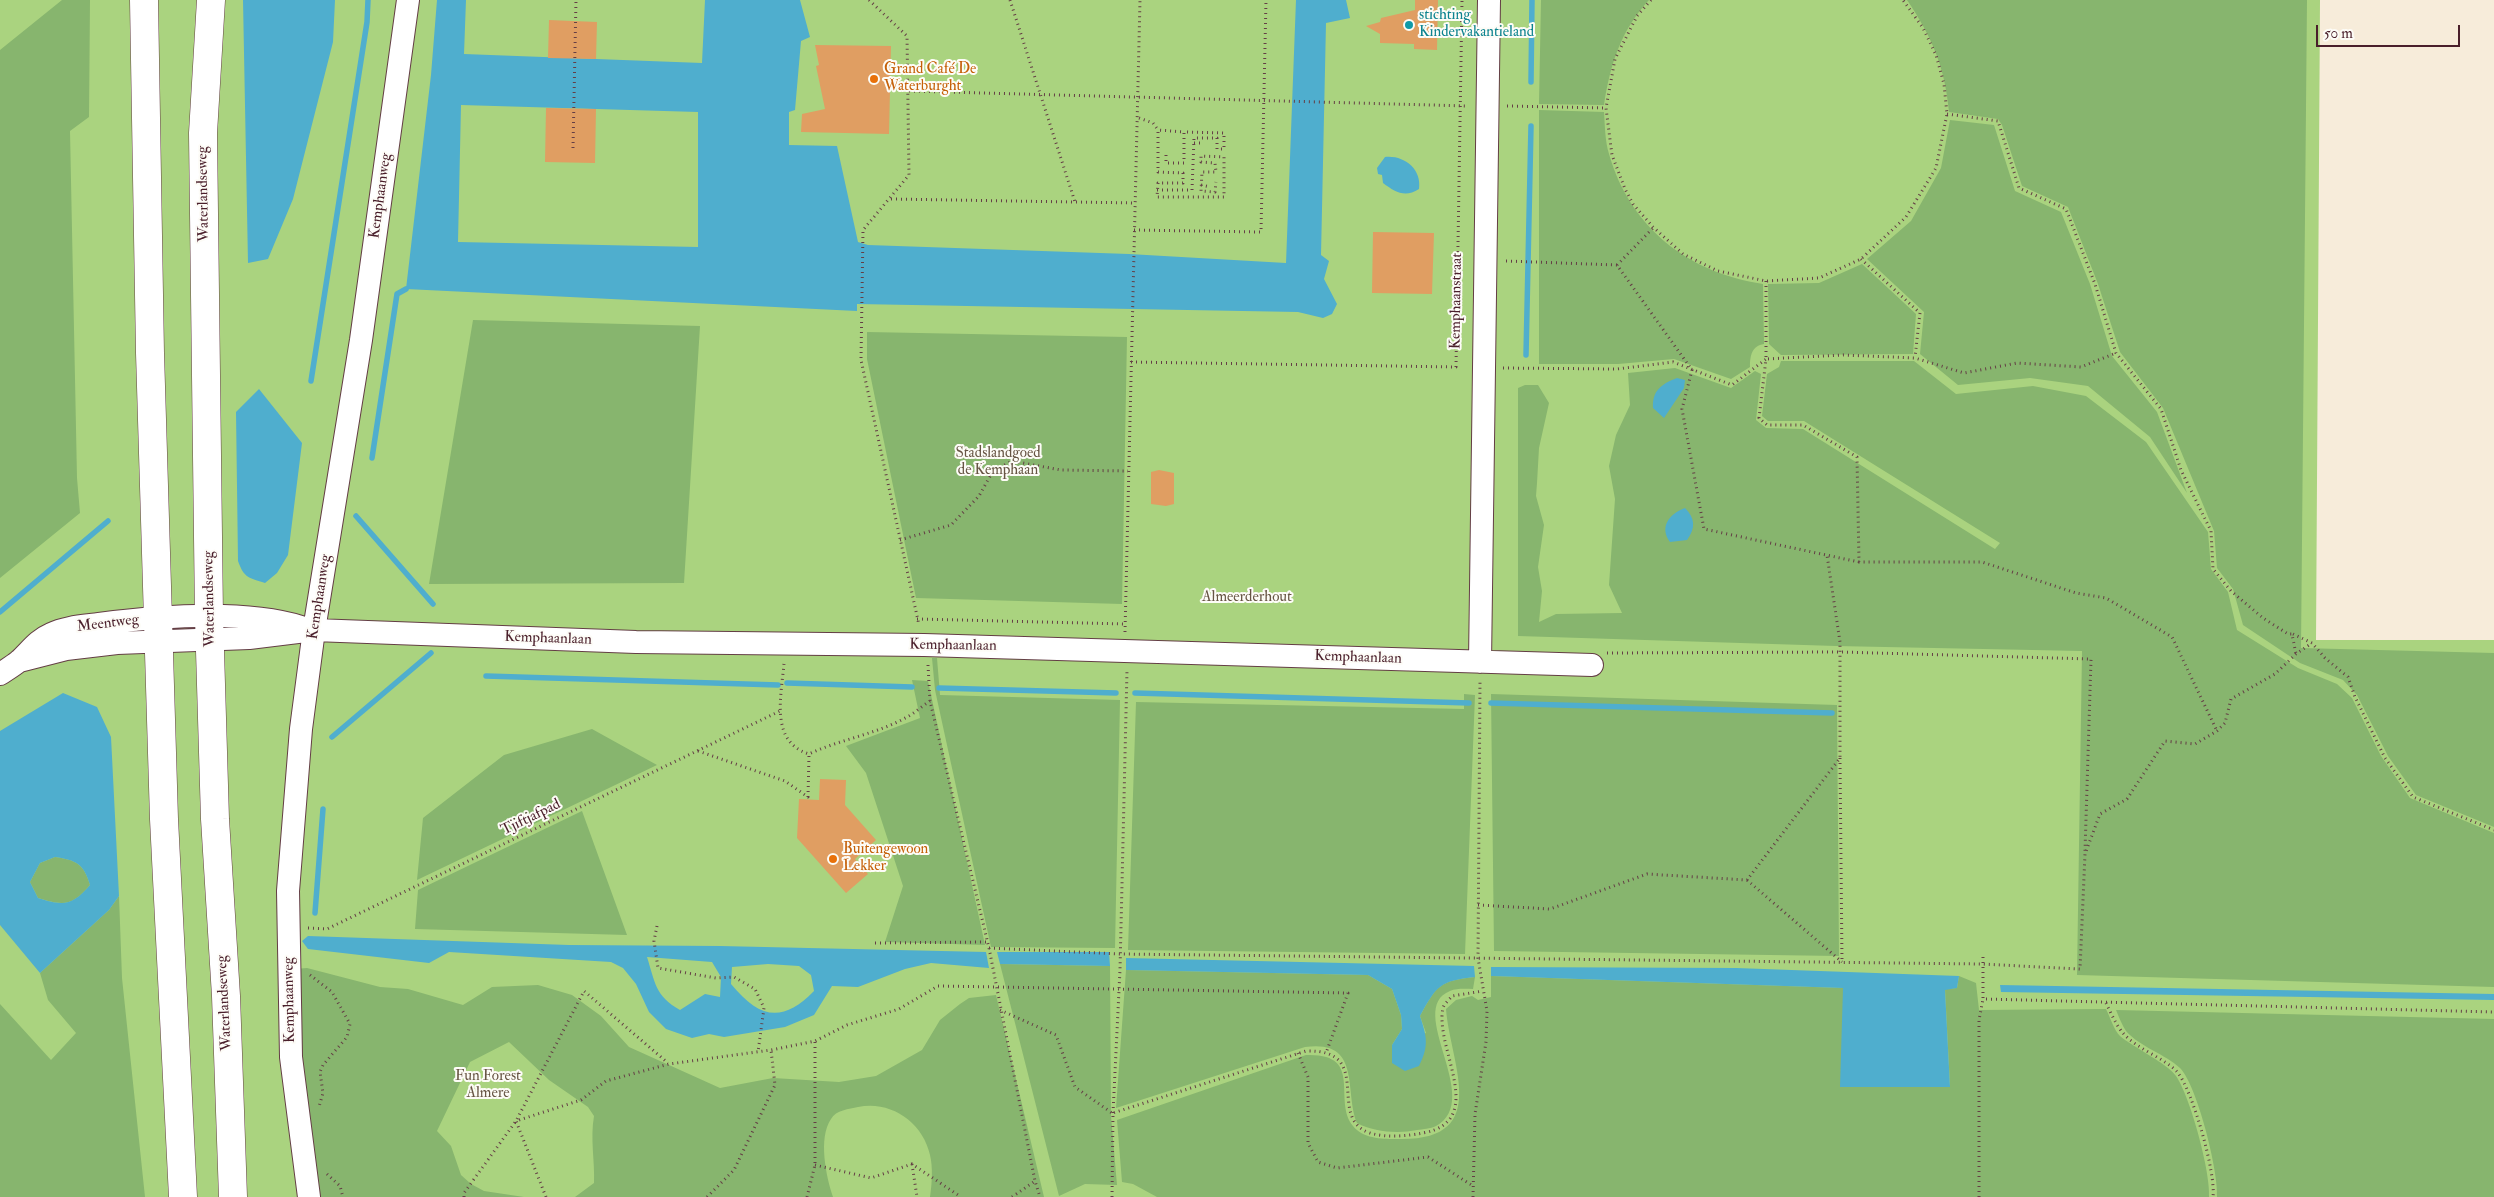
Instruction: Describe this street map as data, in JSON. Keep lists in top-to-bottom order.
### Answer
{
  "streets": {
    "main road": ["Waterlandseweg"],
    "street": [
      "Kemphaanweg",
      "Kemphaanstraat",
      "Meentweg",
      "Kemphaanlaan"
    ],
    "path": ["Tjiftjafpad"]
  },
  "crossings": [
    ["Waterlandseweg", "Kemphaanlaan"],
    ["Kemphaanweg", "Kemphaanlaan"],
    ["Kemphaanweg", "Tjiftjafpad"],
    ["Kemphaanstraat", "Kemphaanlaan"],
    ["Meentweg", "Kemphaanlaan"]
  ],
  "parks": ["Stadslandgoed de Kemphaan", "Almeerderhout", "Fun Forest Almere"],
  "places": ["stichting Kindervakantieland", "Grand Café De Waterburght", "Buitengewoon Lekker"],
  "scale_bar": "50 m"
}
